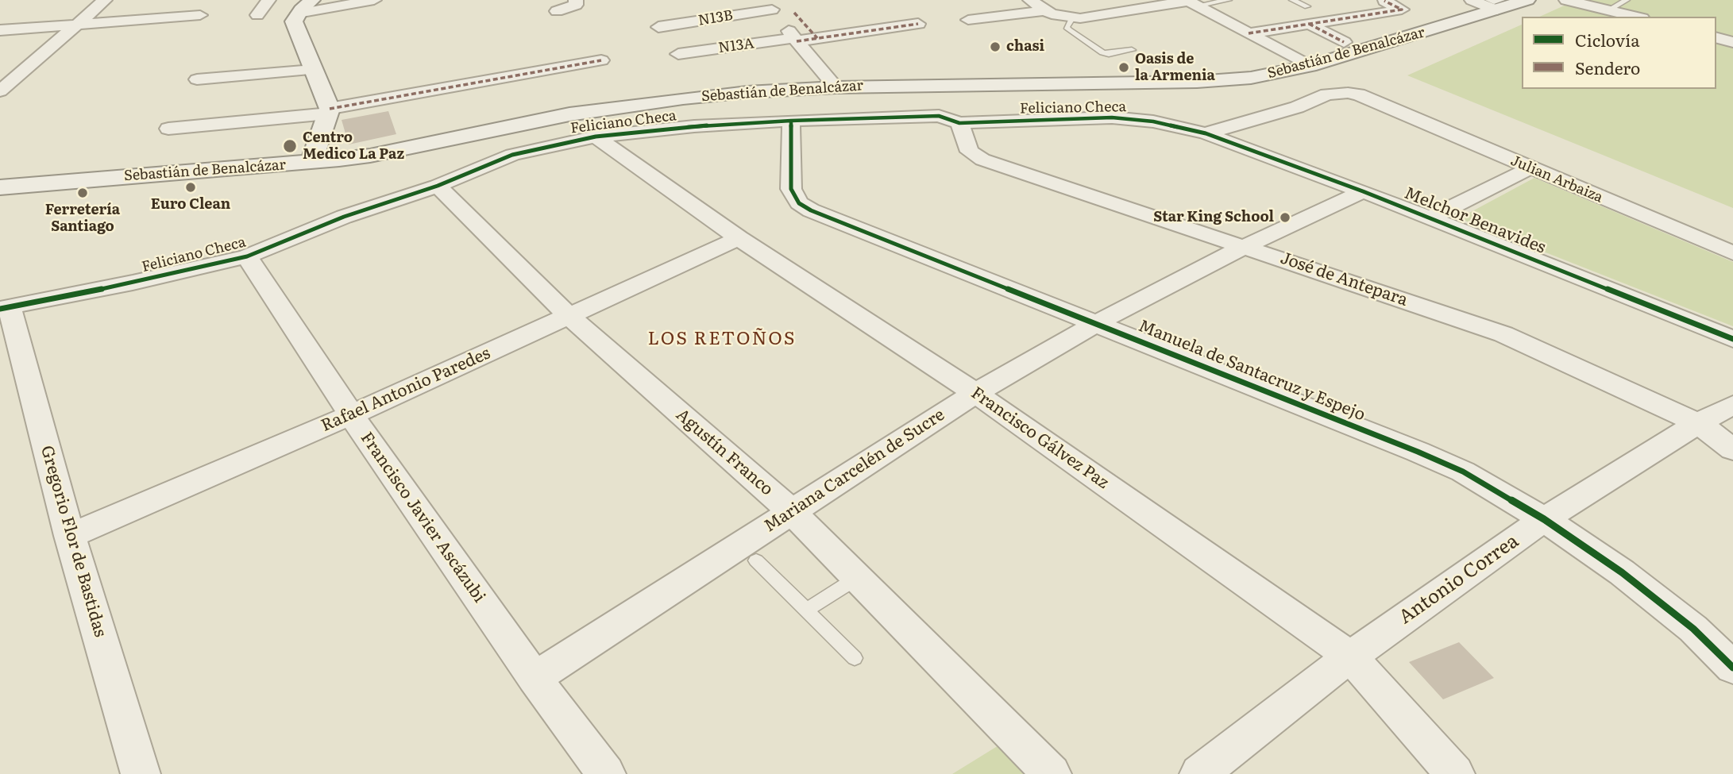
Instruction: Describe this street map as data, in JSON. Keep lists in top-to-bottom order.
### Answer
{
  "streets": {
    "main road": ["Sebastián de Benalcázar"],
    "street": [
      "N13B",
      "N13A",
      "Feliciano Checa",
      "Julian Arbaiza",
      "Melchor Benavides",
      "José de Antepara",
      "Manuela de Santacruz y Espejo",
      "Rafael Antonio Paredes",
      "Francisco Gálvez Paz",
      "Agustín Franco",
      "Mariana Carcelén de Sucre",
      "Francisco Javier Ascázubi",
      "Gregorio Flor de Bastidas",
      "Antonio Correa"
    ]
  },
  "crossings": [
    ["Feliciano Checa", "Julian Arbaiza"],
    ["Feliciano Checa", "Melchor Benavides"],
    ["Feliciano Checa", "José de Antepara"],
    ["Feliciano Checa", "Manuela de Santacruz y Espejo"],
    ["Feliciano Checa", "Francisco Gálvez Paz"],
    ["Feliciano Checa", "Agustín Franco"],
    ["Feliciano Checa", "Francisco Javier Ascázubi"],
    ["Feliciano Checa", "Gregorio Flor de Bastidas"],
    ["Melchor Benavides", "Mariana Carcelén de Sucre"],
    ["José de Antepara", "Mariana Carcelén de Sucre"],
    ["José de Antepara", "Antonio Correa"],
    ["Manuela de Santacruz y Espejo", "Mariana Carcelén de Sucre"],
    ["Manuela de Santacruz y Espejo", "Antonio Correa"],
    ["Rafael Antonio Paredes", "Francisco Gálvez Paz"],
    ["Rafael Antonio Paredes", "Agustín Franco"],
    ["Rafael Antonio Paredes", "Francisco Javier Ascázubi"],
    ["Rafael Antonio Paredes", "Gregorio Flor de Bastidas"],
    ["Francisco Gálvez Paz", "Mariana Carcelén de Sucre"],
    ["Francisco Gálvez Paz", "Antonio Correa"],
    ["Agustín Franco", "Mariana Carcelén de Sucre"],
    ["Mariana Carcelén de Sucre", "Francisco Javier Ascázubi"]
  ],
  "districts": ["LOS RETOÑOS"],
  "places": [
    "chasi",
    "Oasis de la Armenia",
    "Centro Medico La Paz",
    "Euro Clean",
    "Ferretería Santiago",
    "Star King School"
  ],
  "legend": ["Ciclovía", "Sendero"]
}
